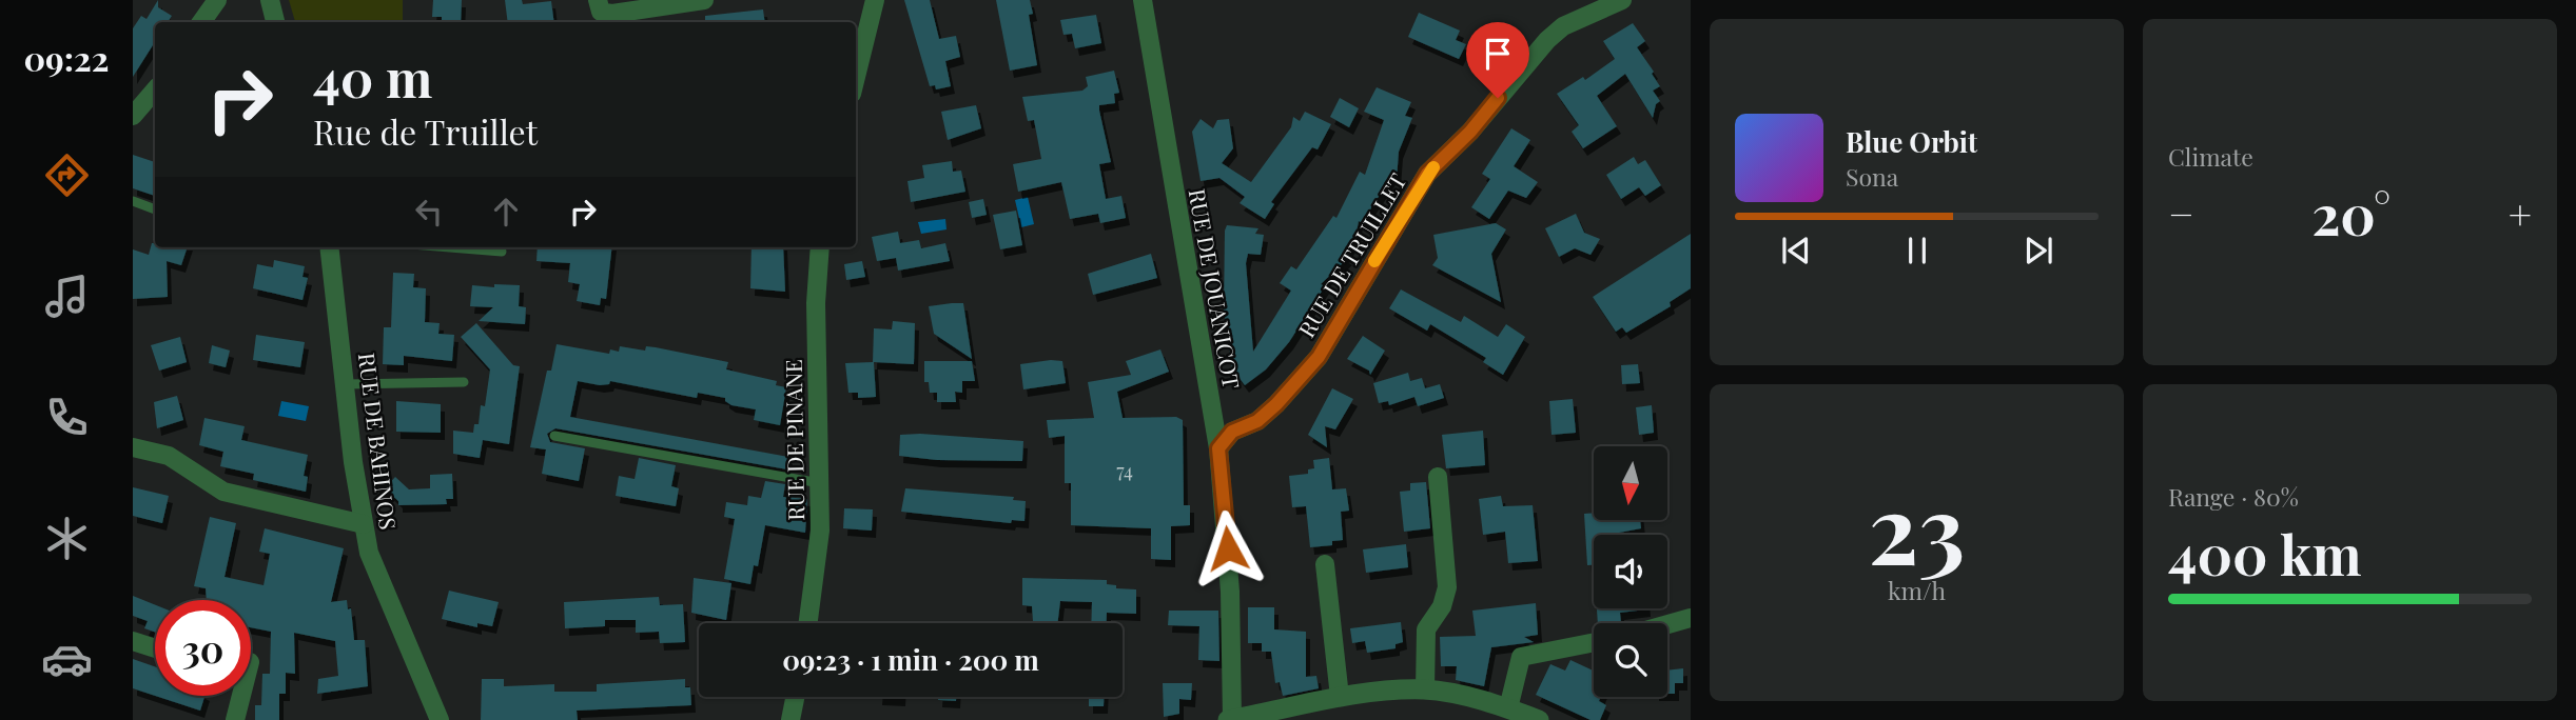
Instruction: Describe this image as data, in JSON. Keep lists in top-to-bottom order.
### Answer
{
  "streets": {
    "street": [
      "RUE DE TRUILLET",
      "RUE DE JOUANICOT",
      "RUE DE PINANE",
      "RUE DE BAHINOS"
    ]
  },
  "crossings": [
    ["RUE DE TRUILLET", "RUE DE JOUANICOT"]
  ],
  "house_numbers": ["74"],
  "north": "bottom",
  "page": {
    "tabs": "09:22",
    "tile": [
      "Climate",
      ["23", "km/h"],
      ["Range · 80%", "400 km"]
    ],
    "turn": ["40 m", "Rue de Truillet"],
    "song": ["Blue Orbit", "Sona"],
    "heat": ["−", "20°", "+"],
    "limit": "30",
    "trip": "09:23 · 1 min · 200 m"
  }
}
